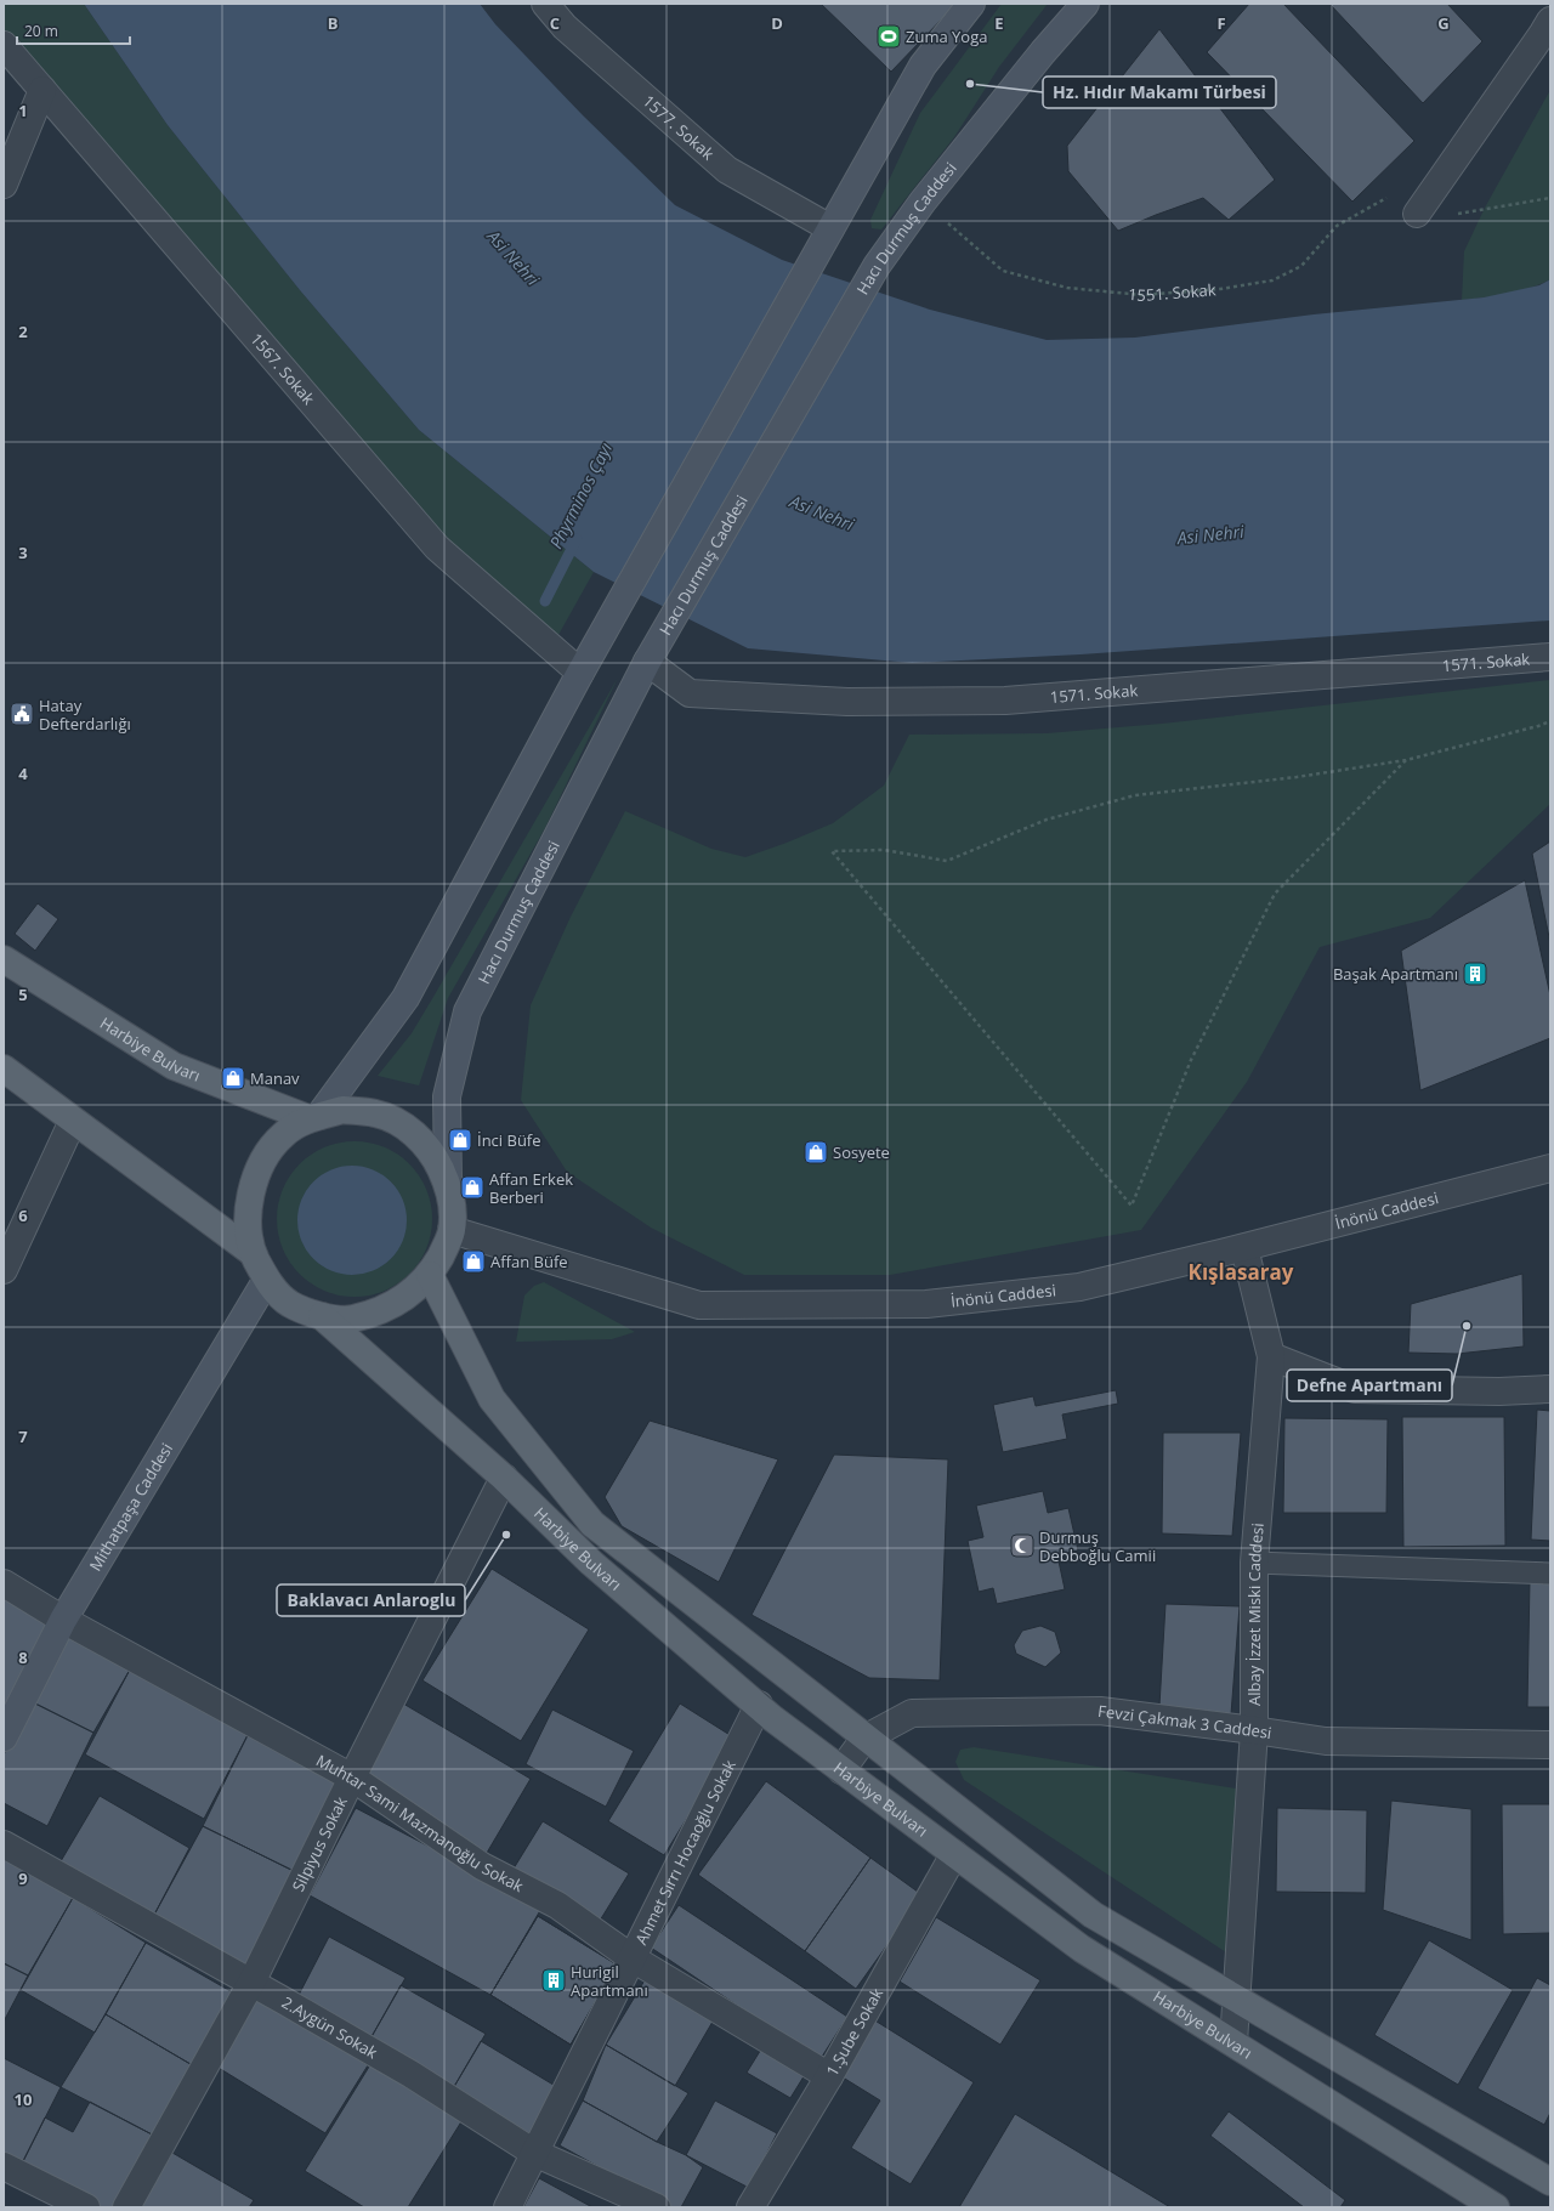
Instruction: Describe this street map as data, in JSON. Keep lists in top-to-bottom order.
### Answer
{
  "streets": {
    "main road": ["Hacı Durmuş Caddesi", "Harbiye Bulvarı", "Mithatpaşa Caddesi"],
    "street": [
      "1577. Sokak",
      "1567. Sokak",
      "1571. Sokak",
      "İnönü Caddesi",
      "Albay İzzet Miski Caddesi",
      "Fevzi Çakmak 3 Caddesi",
      "Muhtar Sami Mazmanoğlu Sokak",
      "Silpiyus Sokak",
      "Ahmet Sırrı Hocaoğlu Sokak",
      "2.Aygün Sokak",
      "1.Şube Sokak"
    ],
    "path": ["1551. Sokak"]
  },
  "crossings": [
    ["Hacı Durmuş Caddesi", "1551. Sokak"],
    ["Hacı Durmuş Caddesi", "1571. Sokak"],
    ["Hacı Durmuş Caddesi", "Harbiye Bulvarı"],
    ["Harbiye Bulvarı", "İnönü Caddesi"],
    ["Harbiye Bulvarı", "Mithatpaşa Caddesi"],
    ["Harbiye Bulvarı", "Albay İzzet Miski Caddesi"],
    ["Harbiye Bulvarı", "Fevzi Çakmak 3 Caddesi"],
    ["Harbiye Bulvarı", "Silpiyus Sokak"],
    ["Harbiye Bulvarı", "Ahmet Sırrı Hocaoğlu Sokak"],
    ["Harbiye Bulvarı", "1.Şube Sokak"],
    ["İnönü Caddesi", "Albay İzzet Miski Caddesi"],
    ["Mithatpaşa Caddesi", "Muhtar Sami Mazmanoğlu Sokak"],
    ["Albay İzzet Miski Caddesi", "Fevzi Çakmak 3 Caddesi"],
    ["Muhtar Sami Mazmanoğlu Sokak", "Silpiyus Sokak"],
    ["Muhtar Sami Mazmanoğlu Sokak", "Ahmet Sırrı Hocaoğlu Sokak"],
    ["Muhtar Sami Mazmanoğlu Sokak", "1.Şube Sokak"],
    ["Silpiyus Sokak", "2.Aygün Sokak"],
    ["Ahmet Sırrı Hocaoğlu Sokak", "2.Aygün Sokak"]
  ],
  "districts": ["Kışlasaray"],
  "water": ["Asi Nehri", "Phyrminos Çayı"],
  "places": {
    "sports": ["Zuma Yoga"],
    "other": ["Hz. Hıdır Makamı Türbesi", "Defne Apartmanı", "Baklavacı Anlaroglu"],
    "public building": ["Hatay Defterdarlığı"],
    "building": ["Başak Apartmanı", "Hurigil Apartmanı"],
    "shop": [
      "Manav",
      "İnci Büfe",
      "Sosyete",
      "Affan Erkek Berberi",
      "Affan Büfe"
    ],
    "mosque": ["Durmuş Debboğlu Camii"]
  },
  "scale_bar": "20 m",
  "grid": {
    "columns": [
      "B",
      "C",
      "D",
      "E",
      "F",
      "G"
    ],
    "rows": [
      "1",
      "2",
      "3",
      "4",
      "5",
      "6",
      "7",
      "8",
      "9",
      "10"
    ]
  }
}
